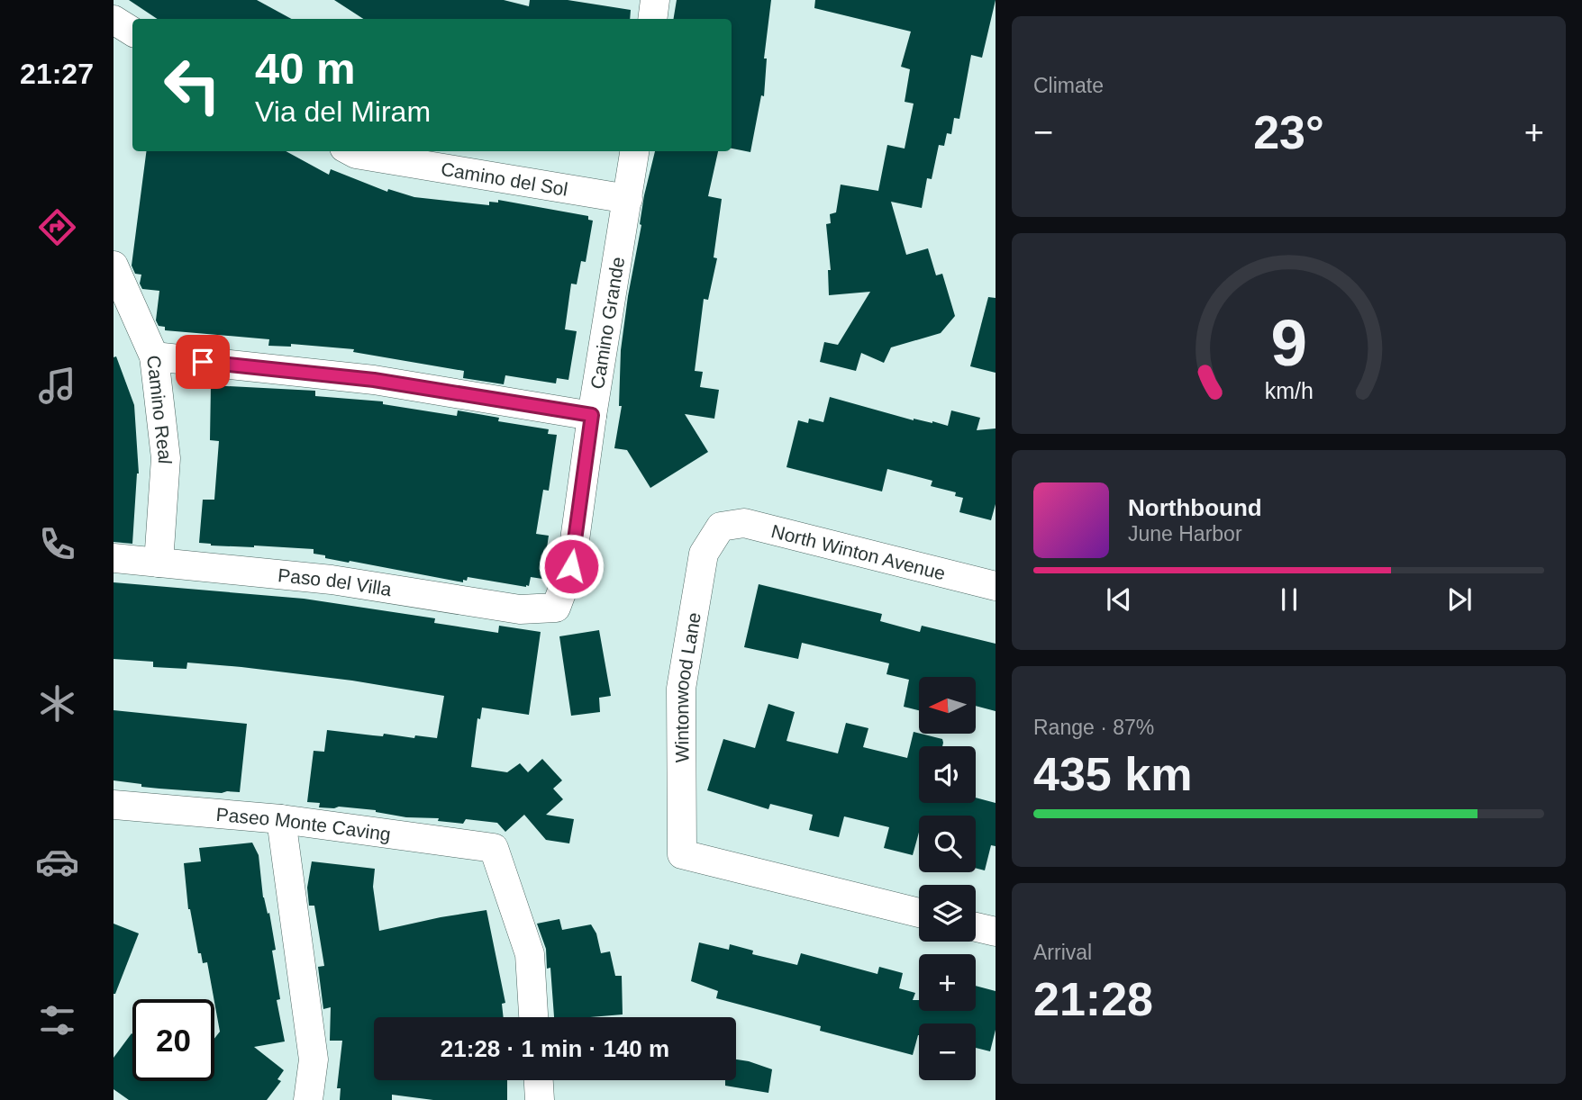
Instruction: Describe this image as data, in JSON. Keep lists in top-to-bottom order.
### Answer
{
  "streets": {
    "street": [
      "Camino del Sol",
      "Camino Grande",
      "Camino Real",
      "North Winton Avenue",
      "Paso del Villa",
      "Wintonwood Lane",
      "Paseo Monte Caving"
    ]
  },
  "crossings": [
    ["Camino del Sol", "Camino Grande"],
    ["Camino Grande", "Paso del Villa"],
    ["Camino Real", "Paso del Villa"],
    ["North Winton Avenue", "Wintonwood Lane"]
  ],
  "north": "left",
  "page": {
    "tabs": "21:27",
    "tile": [
      "Climate",
      ["Range · 87%", "435 km"],
      ["Arrival", "21:28"]
    ],
    "turn": ["40 m", "Via del Miram"],
    "heat": ["−", "23°", "+"],
    "song": ["Northbound", "June Harbor"],
    "map_buttons": ["+", "−"],
    "limit": "20",
    "trip": "21:28 · 1 min · 140 m",
    "gauge": ["9", "km/h"]
  }
}
